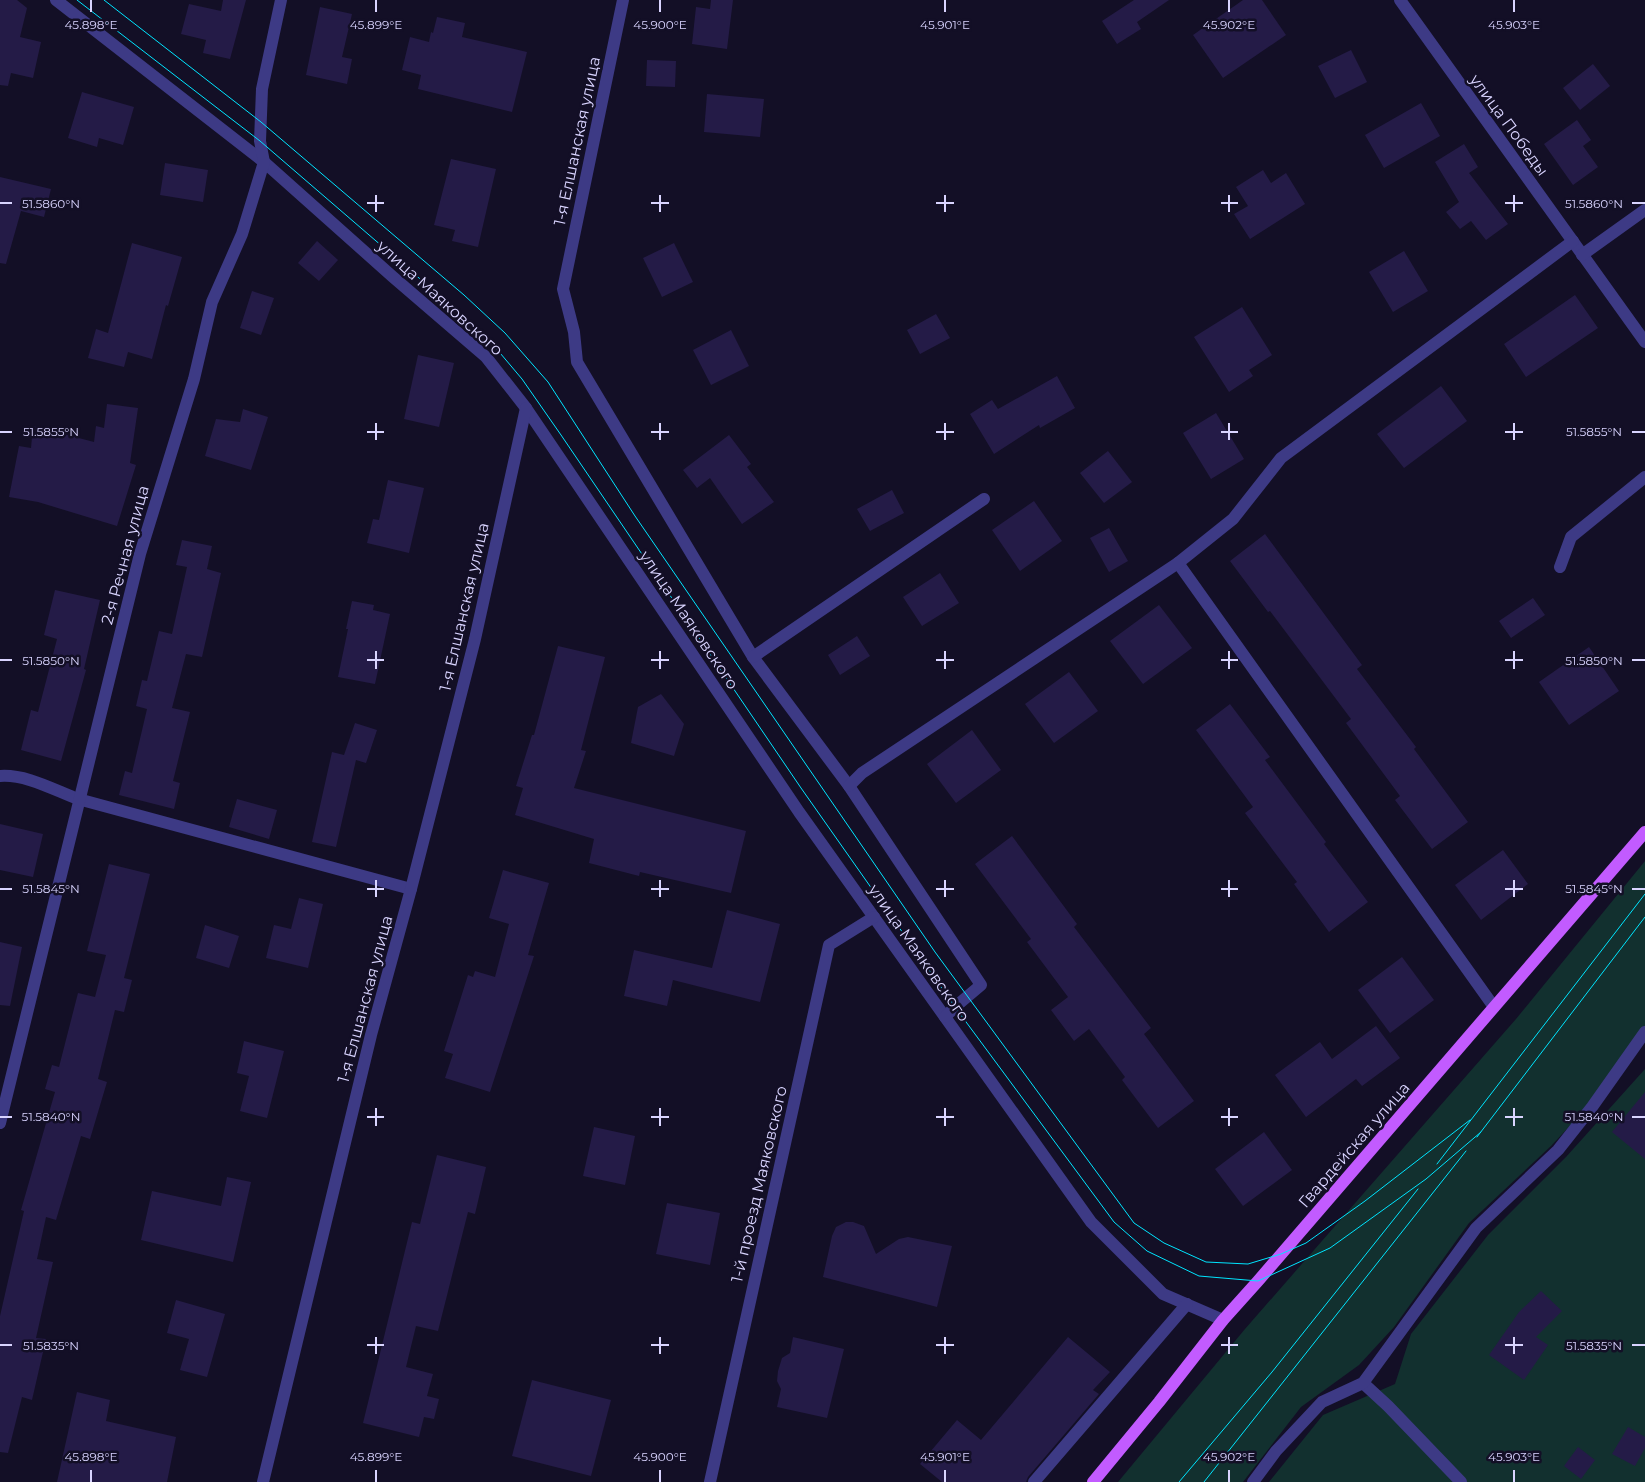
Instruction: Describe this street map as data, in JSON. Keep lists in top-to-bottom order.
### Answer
{
  "streets": {
    "main road": ["Гвардейская улица"],
    "street": [
      "улица Победы",
      "1-я Елшанская улица",
      "улица Маяковского",
      "2-я Речная улица",
      "1-й проезд Маяковского"
    ]
  },
  "crossings": [
    ["1-я Елшанская улица", "улица Маяковского"],
    ["улица Маяковского", "2-я Речная улица"],
    ["улица Маяковского", "Гвардейская улица"],
    ["улица Маяковского", "1-й проезд Маяковского"]
  ],
  "coordinates": [
    "45.898°E",
    "45.899°E",
    "45.900°E",
    "45.901°E",
    "45.902°E",
    "45.903°E",
    "51.5860°N",
    "51.5855°N",
    "51.5850°N",
    "51.5845°N",
    "51.5840°N",
    "51.5835°N"
  ]
}
